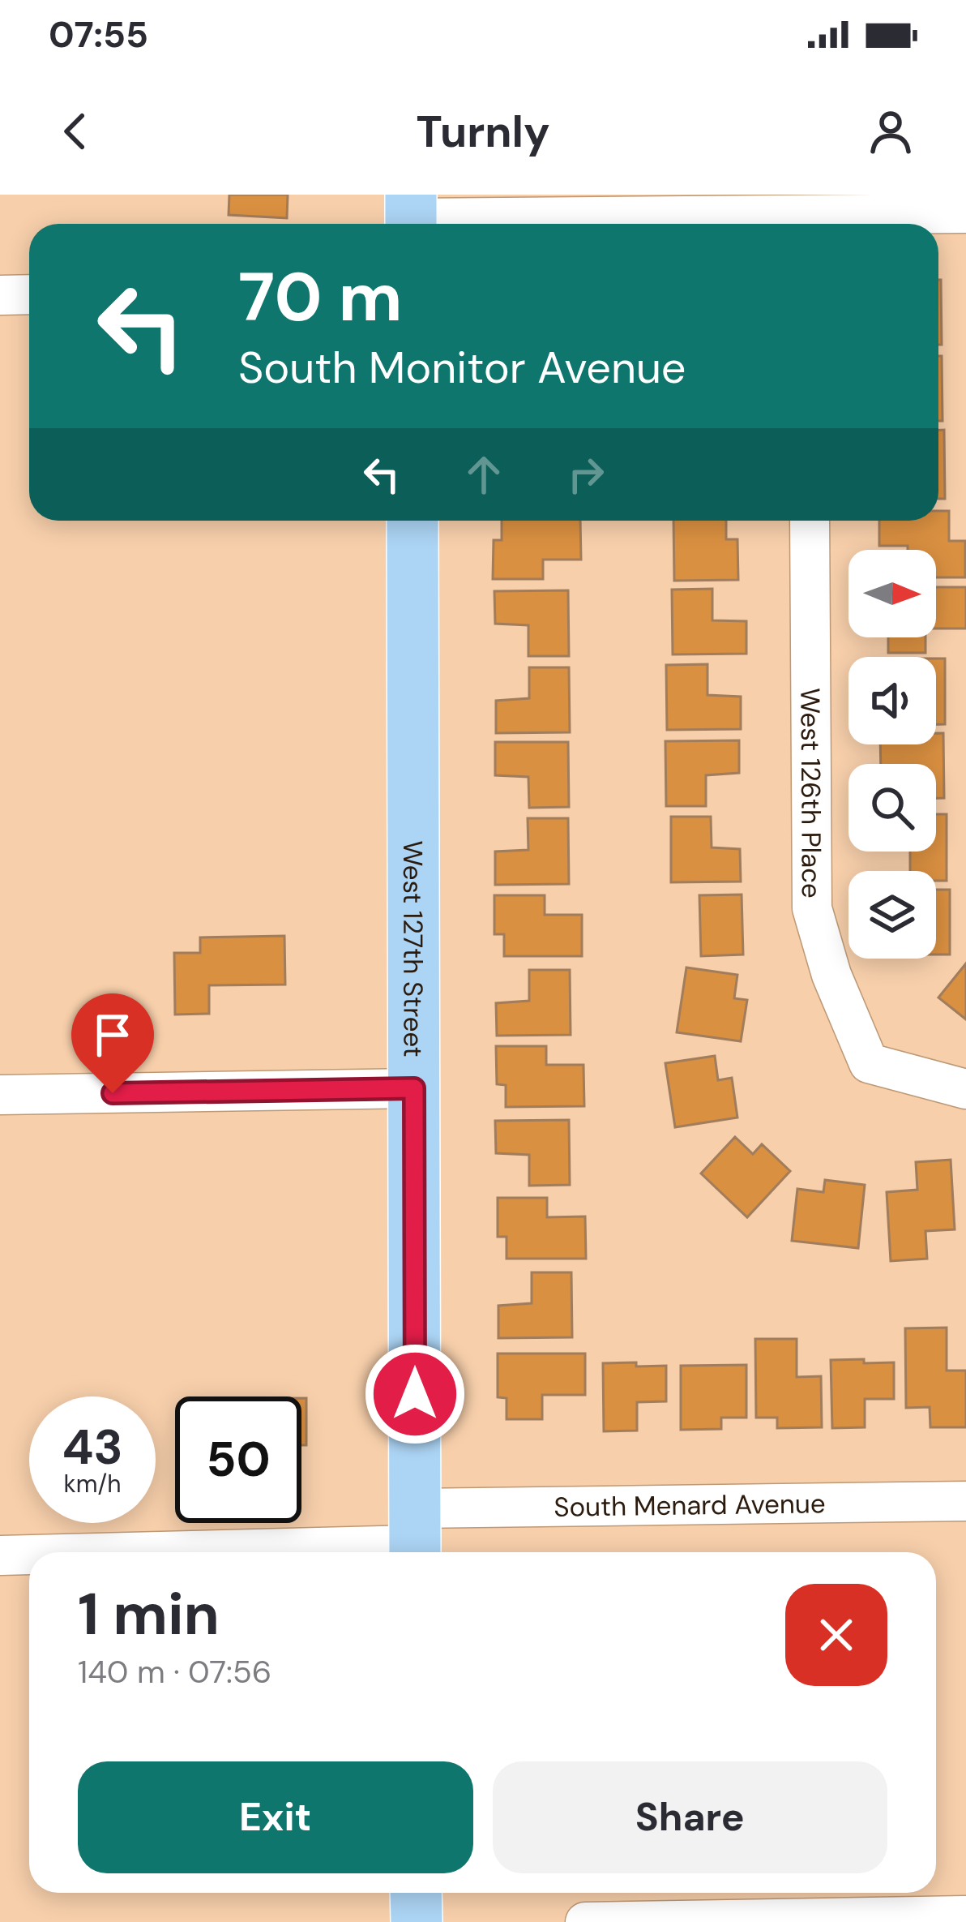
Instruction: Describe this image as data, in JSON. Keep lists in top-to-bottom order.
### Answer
{
  "streets": {
    "main road": ["West 127th Street"],
    "street": ["West 126th Place", "South Menard Avenue"]
  },
  "crossings": [
    ["West 127th Street", "South Menard Avenue"]
  ],
  "north": "right",
  "page": {
    "status": "07:55",
    "header": "Turnly",
    "turn": ["70 m", "South Monitor Avenue"],
    "speed": "43 km/h",
    "limit": "50",
    "heading": ["1 min", "140 m · 07:56"],
    "buttons": ["Exit", "Share"]
  }
}
